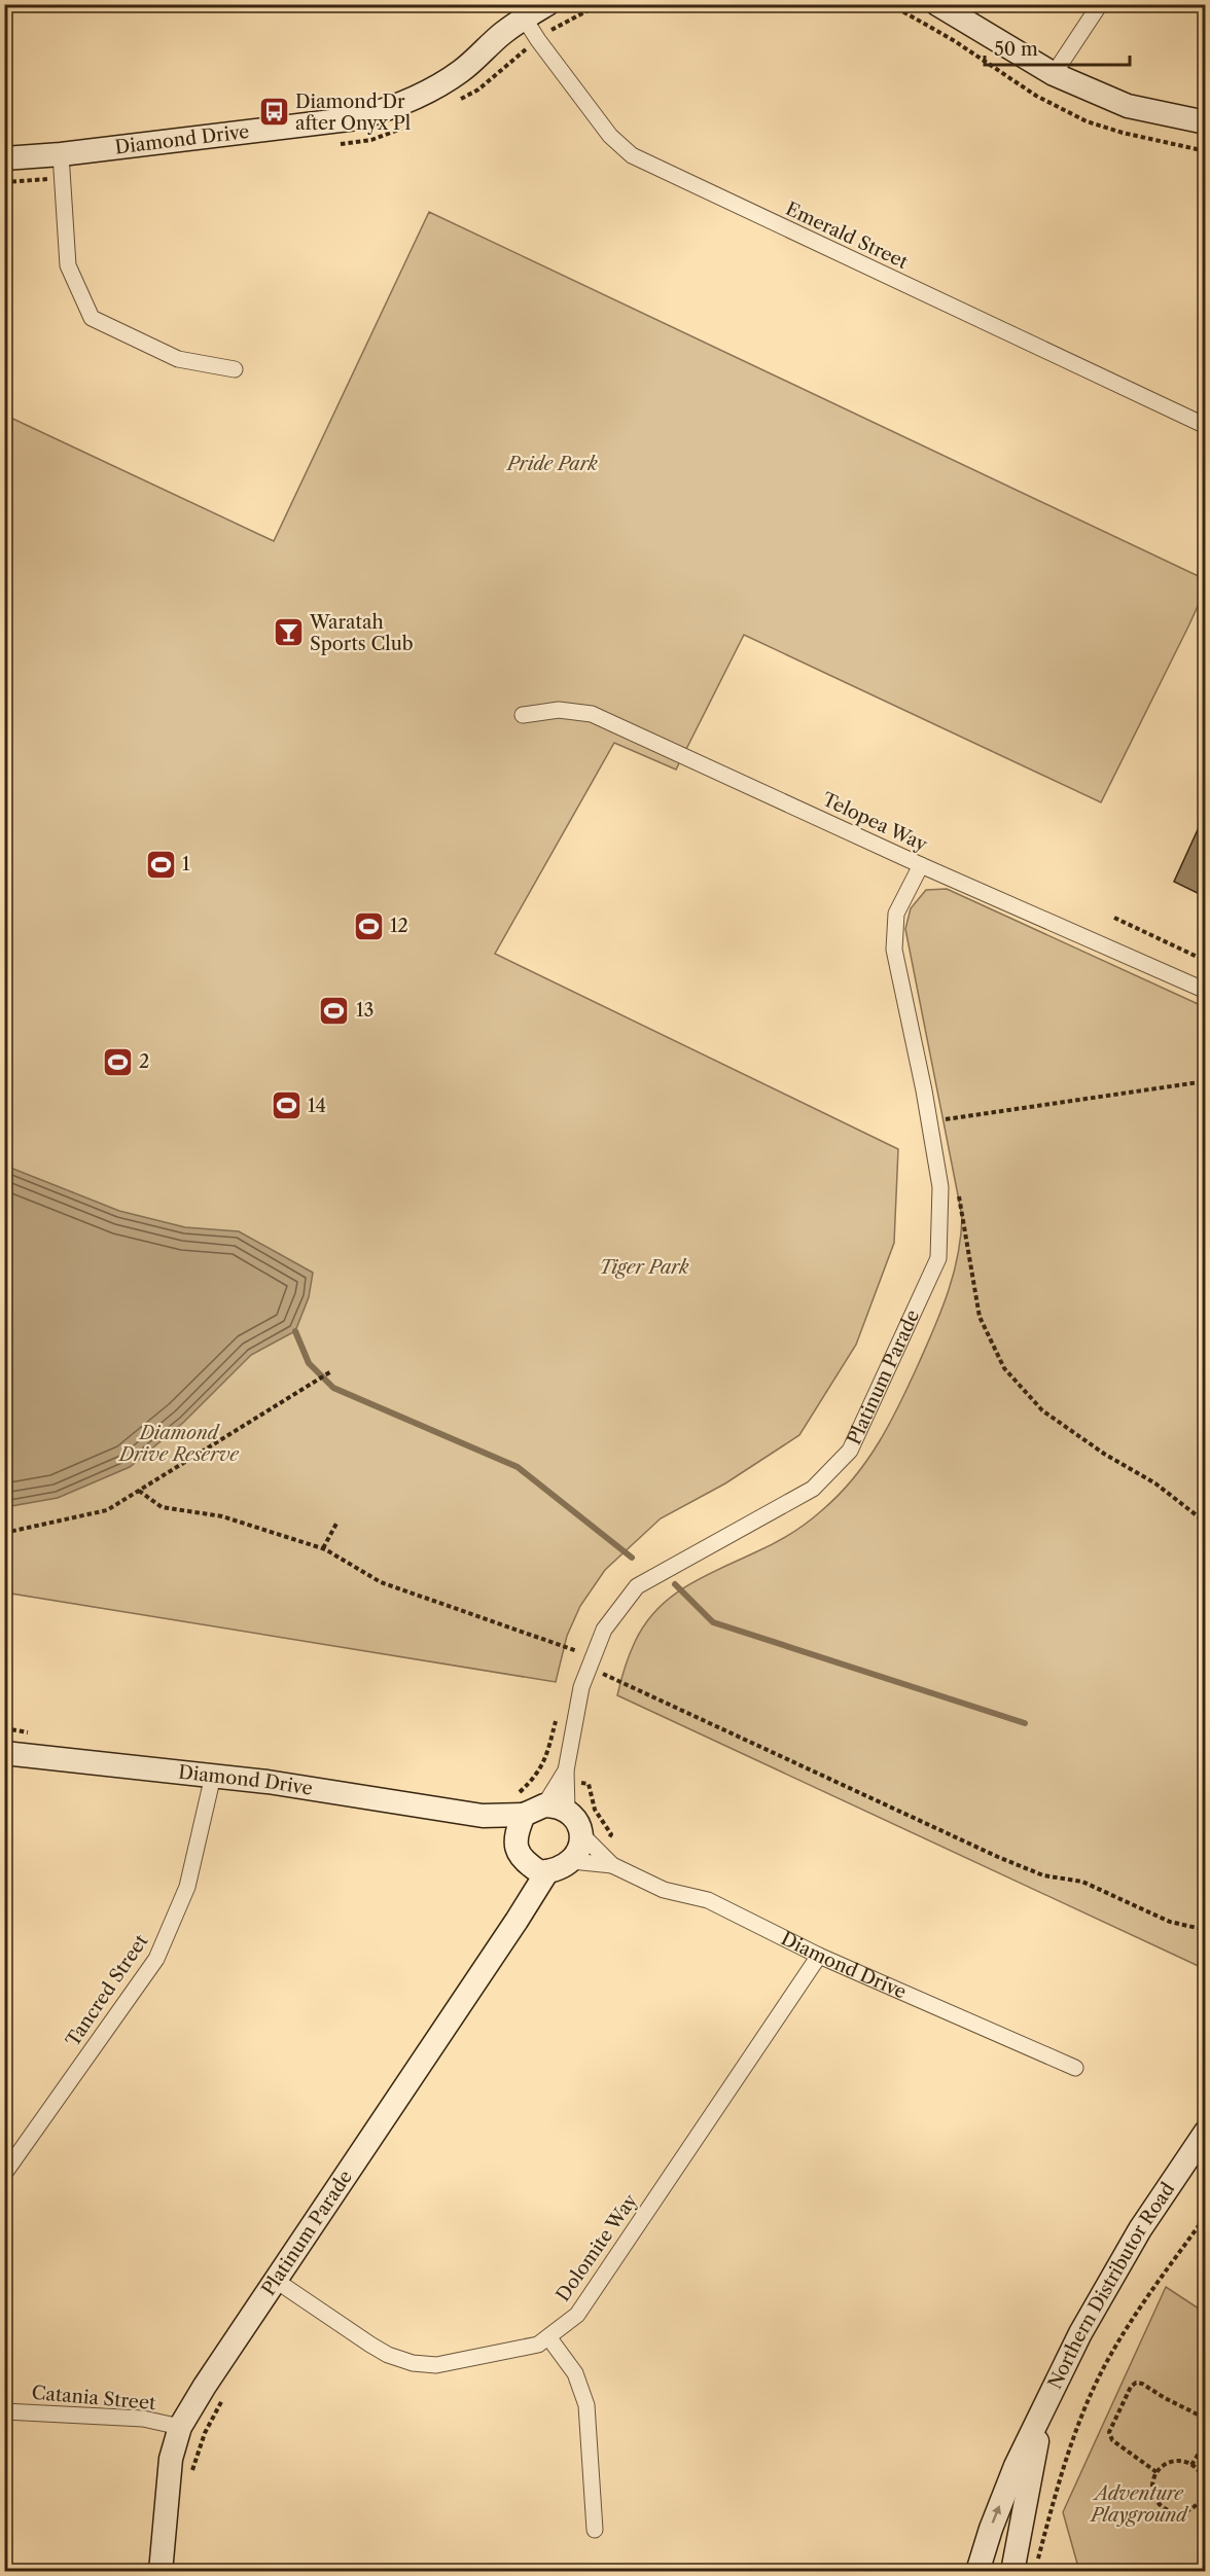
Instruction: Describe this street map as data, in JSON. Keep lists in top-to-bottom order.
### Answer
{
  "streets": {
    "street": [
      "Diamond Drive",
      "Emerald Street",
      "Telopea Way",
      "Platinum Parade",
      "Tancred Street",
      "Dolomite Way",
      "Northern Distributor Road",
      "Catania Street"
    ]
  },
  "crossings": [
    ["Diamond Drive", "Emerald Street"],
    ["Diamond Drive", "Platinum Parade"],
    ["Diamond Drive", "Tancred Street"],
    ["Diamond Drive", "Dolomite Way"],
    ["Telopea Way", "Platinum Parade"],
    ["Platinum Parade", "Dolomite Way"],
    ["Platinum Parade", "Catania Street"]
  ],
  "parks": [
    "Pride Park",
    "Tiger Park",
    "Diamond Drive Reserve",
    "Adventure Playground"
  ],
  "places": {
    "bus stop": ["Diamond Dr after Onyx Pl"],
    "bar": ["Waratah Sports Club"],
    "sports": [
      "1",
      "12",
      "13",
      "2",
      "14"
    ]
  },
  "scale_bar": "50 m"
}
